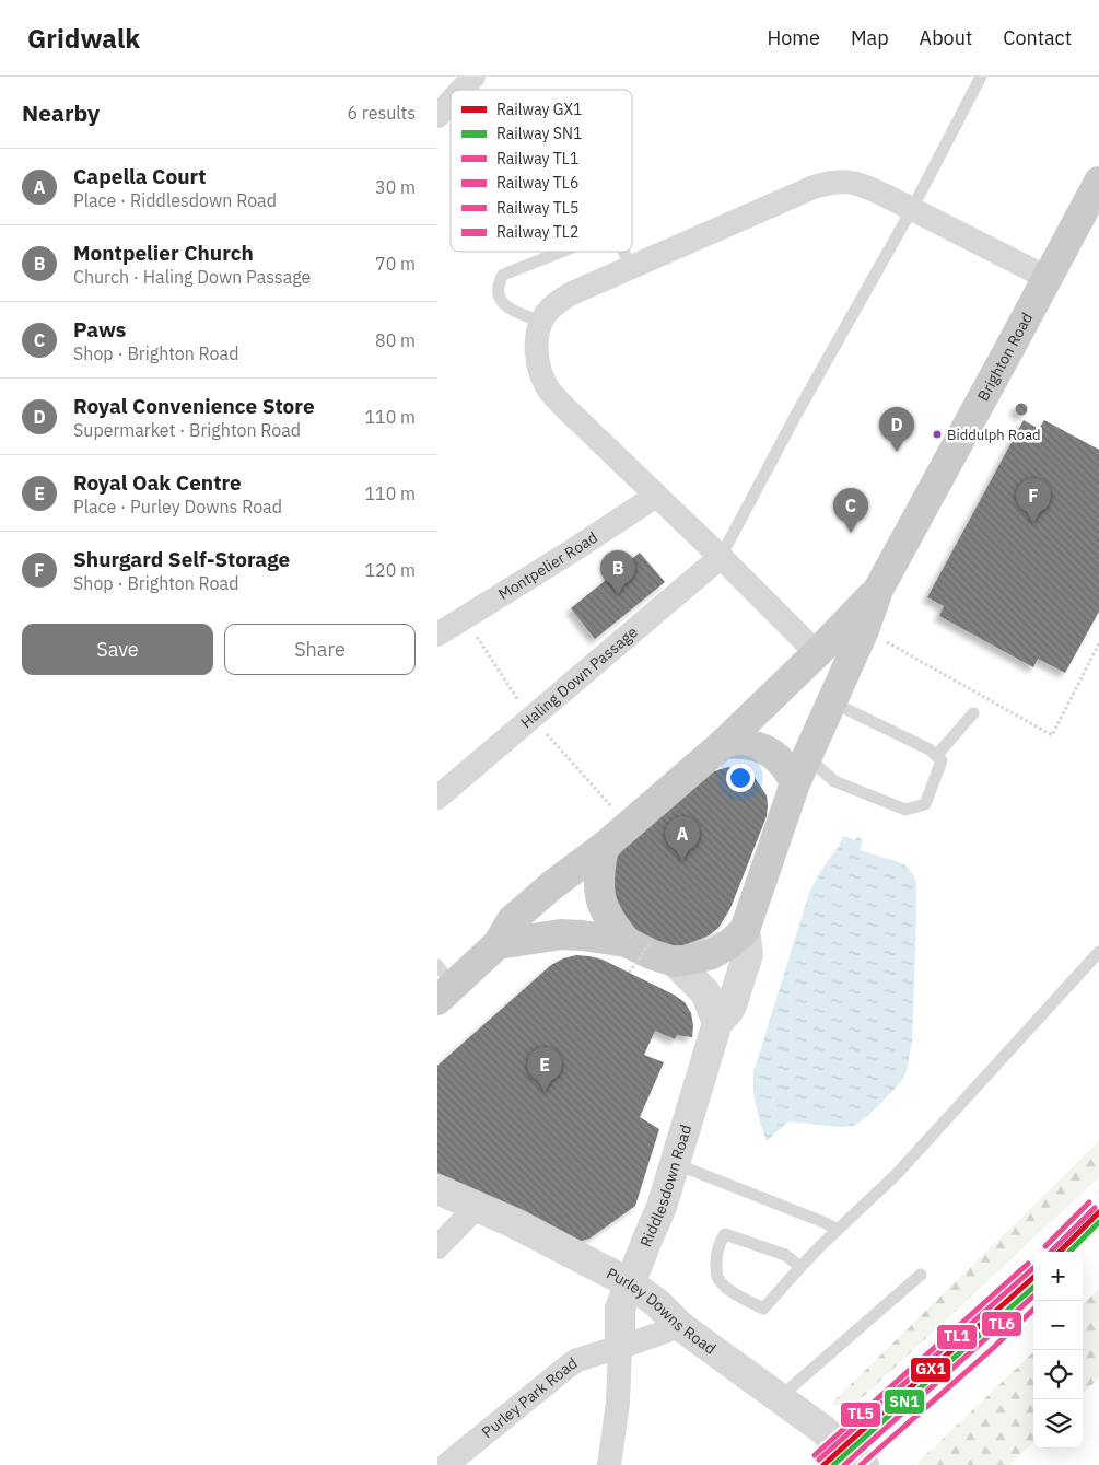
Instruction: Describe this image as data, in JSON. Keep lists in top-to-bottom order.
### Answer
{
  "streets": {
    "main road": ["Brighton Road"],
    "street": [
      "Montpelier Road",
      "Haling Down Passage",
      "Riddlesdown Road",
      "Purley Downs Road",
      "Purley Park Road"
    ]
  },
  "crossings": [
    ["Riddlesdown Road", "Purley Downs Road"],
    ["Riddlesdown Road", "Purley Park Road"]
  ],
  "places": ["Biddulph Road"],
  "lines": [
    "rail line TL5",
    "rail line TL1",
    "rail line GX1",
    "rail line SN1",
    "rail line TL6",
    "rail line TL2"
  ],
  "legend": [
    "Railway GX1",
    "Railway SN1",
    "Railway TL1",
    "Railway TL6",
    "Railway TL5",
    "Railway TL2"
  ],
  "page": {
    "header": "Gridwalk",
    "nav": [
      "Home",
      "Map",
      "About",
      "Contact"
    ],
    "heading": ["Nearby", "6 results"],
    "list": [
      {
        "mark": "A",
        "name": "Capella Court",
        "note": "Place · Riddlesdown Road",
        "value": "30 m"
      },
      {
        "mark": "B",
        "name": "Montpelier Church",
        "note": "Church · Haling Down Passage",
        "value": "70 m"
      },
      {
        "mark": "C",
        "name": "Paws",
        "note": "Shop · Brighton Road",
        "value": "80 m"
      },
      {
        "mark": "D",
        "name": "Royal Convenience Store",
        "note": "Supermarket · Brighton Road",
        "value": "110 m"
      },
      {
        "mark": "E",
        "name": "Royal Oak Centre",
        "note": "Place · Purley Downs Road",
        "value": "110 m"
      },
      {
        "mark": "F",
        "name": "Shurgard Self-Storage",
        "note": "Shop · Brighton Road",
        "value": "120 m"
      }
    ],
    "pins": [
      "D",
      "F",
      "C",
      "B",
      "A",
      "E"
    ],
    "buttons": ["Save", "Share"],
    "map_buttons": ["+", "−"]
  }
}
